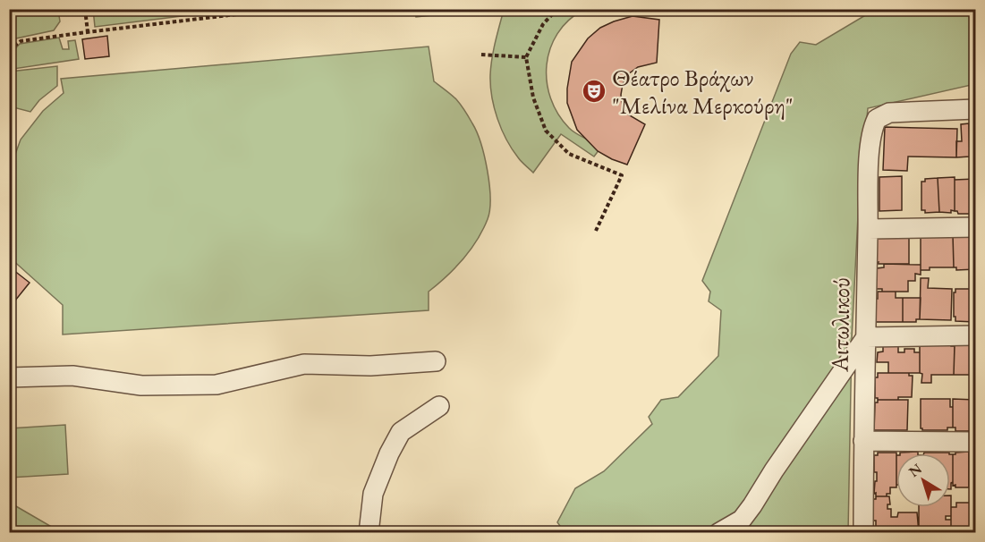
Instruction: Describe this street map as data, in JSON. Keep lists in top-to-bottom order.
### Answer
{
  "streets": {
    "street": ["Αιτωλικού"]
  },
  "places": {
    "theatre": ["Θέατρο Βράχων \"Μελίνα Μερκούρη\""]
  },
  "north": "top left"
}
